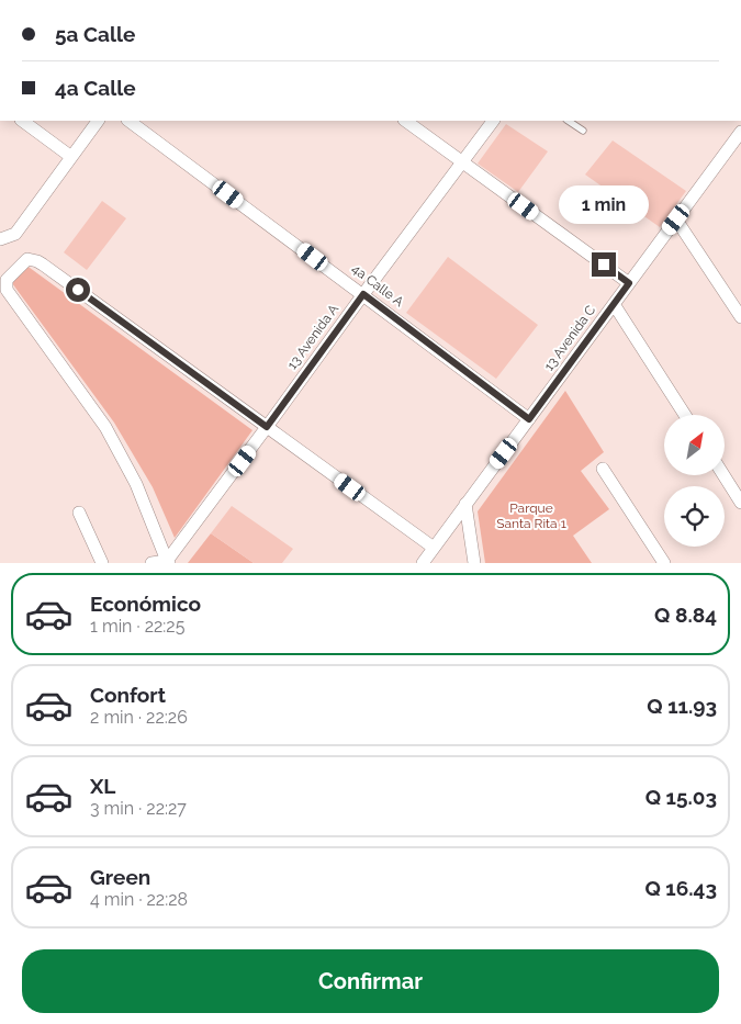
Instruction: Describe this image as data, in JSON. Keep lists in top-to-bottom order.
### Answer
{
  "streets": {
    "street": ["4a Calle A", "13 Avenida A", "13 Avenida C"]
  },
  "crossings": [
    ["4a Calle A", "13 Avenida A"],
    ["4a Calle A", "13 Avenida C"]
  ],
  "parks": ["Parque Santa Rita 1"],
  "north": "top right",
  "page": {
    "banner": ["5a Calle", "4a Calle"],
    "bubble": "1 min",
    "list": [
      {
        "name": "Económico",
        "note": "1 min · 22:25",
        "value": "Q 8.84"
      },
      {
        "name": "Confort",
        "note": "2 min · 22:26",
        "value": "Q 11.93"
      },
      {
        "name": "XL",
        "note": "3 min · 22:27",
        "value": "Q 15.03"
      },
      {
        "name": "Green",
        "note": "4 min · 22:28",
        "value": "Q 16.43"
      }
    ],
    "buttons": "Confirmar"
  }
}
